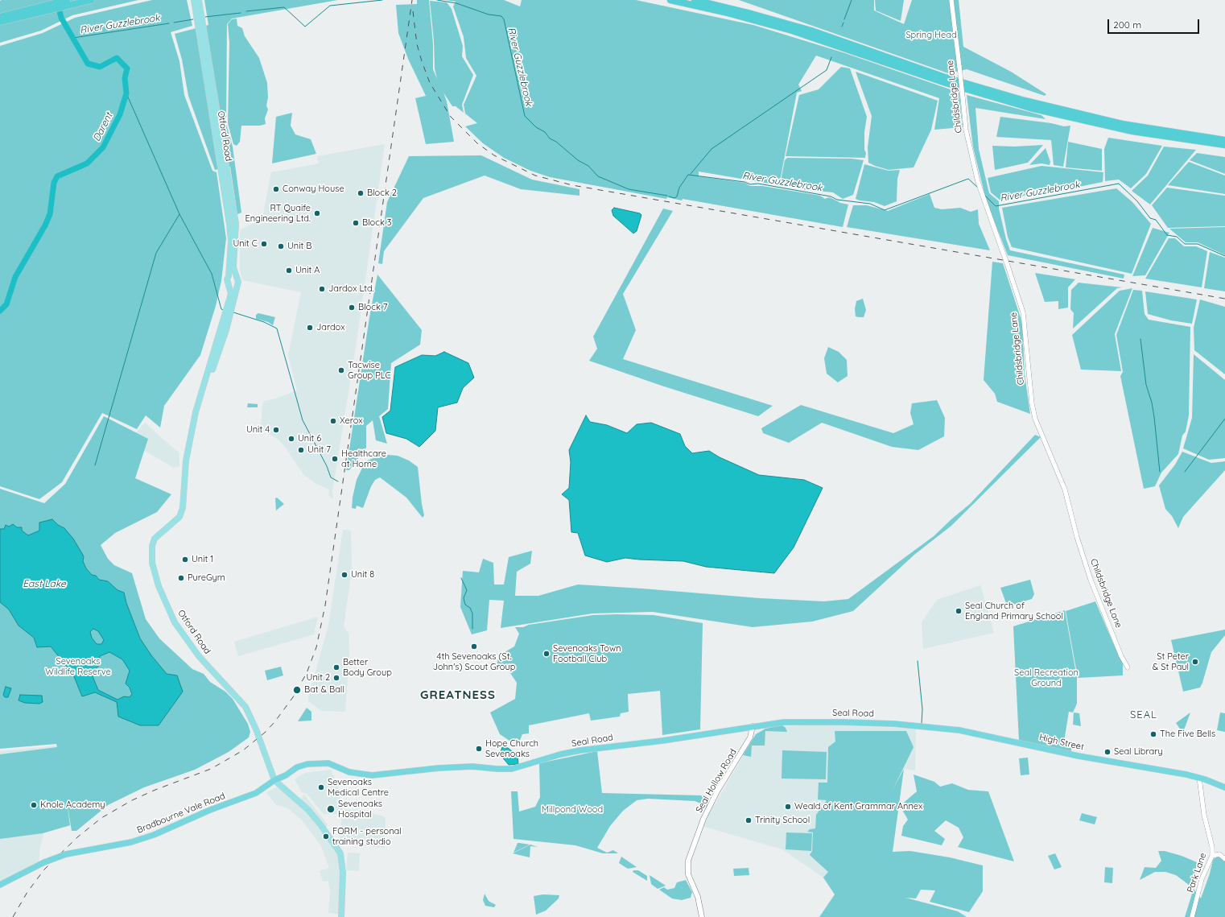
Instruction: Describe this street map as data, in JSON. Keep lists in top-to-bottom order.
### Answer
{
  "streets": {
    "highway": ["Seal Road", "High Street", "Bradbourne Vale Road"],
    "main road": ["Otford Road", "Seal Hollow Road"],
    "street": ["Childsbridge Lane", "Park Lane"]
  },
  "crossings": [
    ["Otford Road", "Seal Road"],
    ["Otford Road", "Bradbourne Vale Road"],
    ["Seal Road", "High Street"],
    ["Seal Road", "Seal Hollow Road"],
    ["Seal Road", "Bradbourne Vale Road"],
    ["High Street", "Park Lane"]
  ],
  "districts": ["GREATNESS", "SEAL"],
  "water": ["River Guzzlebrook", "Darent", "East Lake"],
  "parks": [
    "Spring Head",
    "Sevenoaks Wildlife Reserve",
    "Seal Recreation Ground",
    "Millpond Wood"
  ],
  "places": [
    "Conway House",
    "Block 2",
    "RT Quaife Engineering Ltd.",
    "Block 3",
    "Unit C",
    "Unit B",
    "Unit A",
    "Jardox Ltd.",
    "Block 7",
    "Jardox",
    "Tacwise Group PLC",
    "Xerox",
    "Unit 4",
    "Unit 6",
    "Unit 7",
    "Healthcare at Home",
    "Unit 1",
    "Unit 8",
    "PureGym",
    "Seal Church of England Primary School",
    "4th Sevenoaks (St. John's) Scout Group",
    "Sevenoaks Town Football Club",
    "St Peter & St Paul",
    "Better Body Group",
    "Unit 2",
    "Bat & Ball",
    "The Five Bells",
    "Hope Church Sevenoaks",
    "Seal Library",
    "Sevenoaks Medical Centre",
    "Knole Academy",
    "Weald of Kent Grammar Annex",
    "Sevenoaks Hospital",
    "Trinity School",
    "FORM - personal training studio"
  ],
  "scale_bar": "200 m"
}
